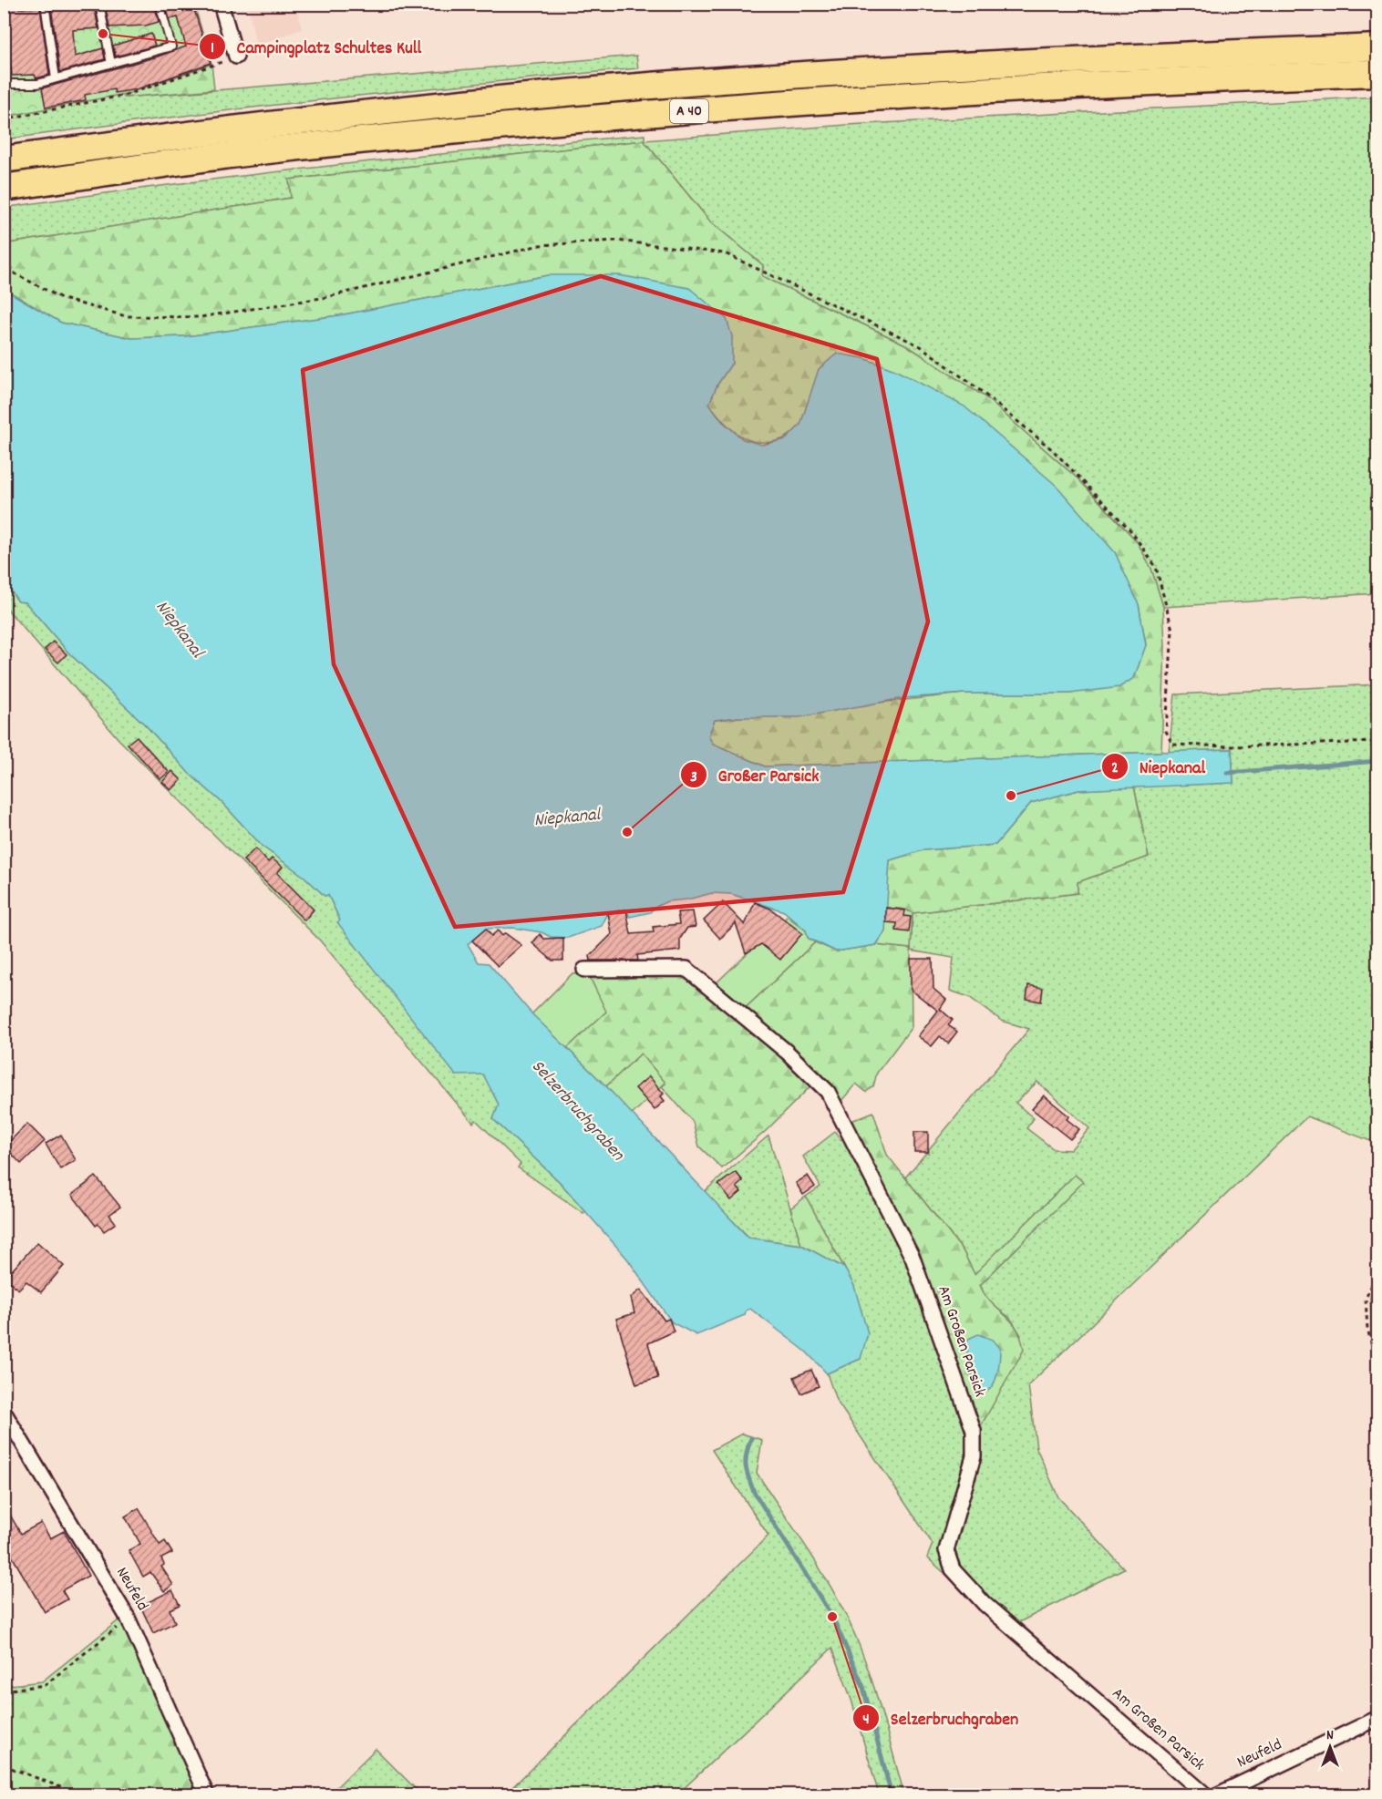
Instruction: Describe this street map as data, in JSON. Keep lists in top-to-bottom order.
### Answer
{
  "streets": {
    "highway": ["A 40"],
    "street": ["Am Großen Parsick", "Neufeld"]
  },
  "water": ["Niepkanal", "Selzerbruchgraben"],
  "places": [
    "Campingplatz Schultes Kull",
    "Niepkanal",
    "Großer Parsick",
    "Selzerbruchgraben"
  ],
  "north": "top"
}
